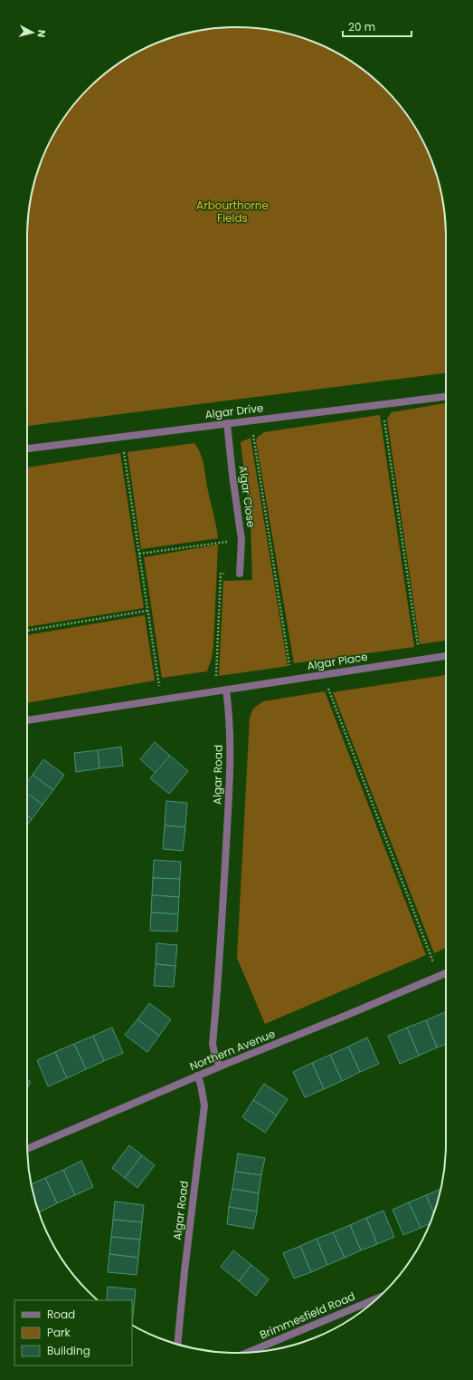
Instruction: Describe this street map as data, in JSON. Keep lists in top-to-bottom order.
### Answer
{
  "streets": {
    "street": [
      "Algar Drive",
      "Algar Close",
      "Algar Place",
      "Algar Road",
      "Northern Avenue",
      "Brimmesfield Road"
    ]
  },
  "crossings": [
    ["Algar Drive", "Algar Close"],
    ["Algar Place", "Algar Road"],
    ["Algar Road", "Northern Avenue"]
  ],
  "parks": ["Arbourthorne Fields"],
  "legend": ["Road", "Park", "Building"],
  "scale_bar": "20 m",
  "north": "right"
}
